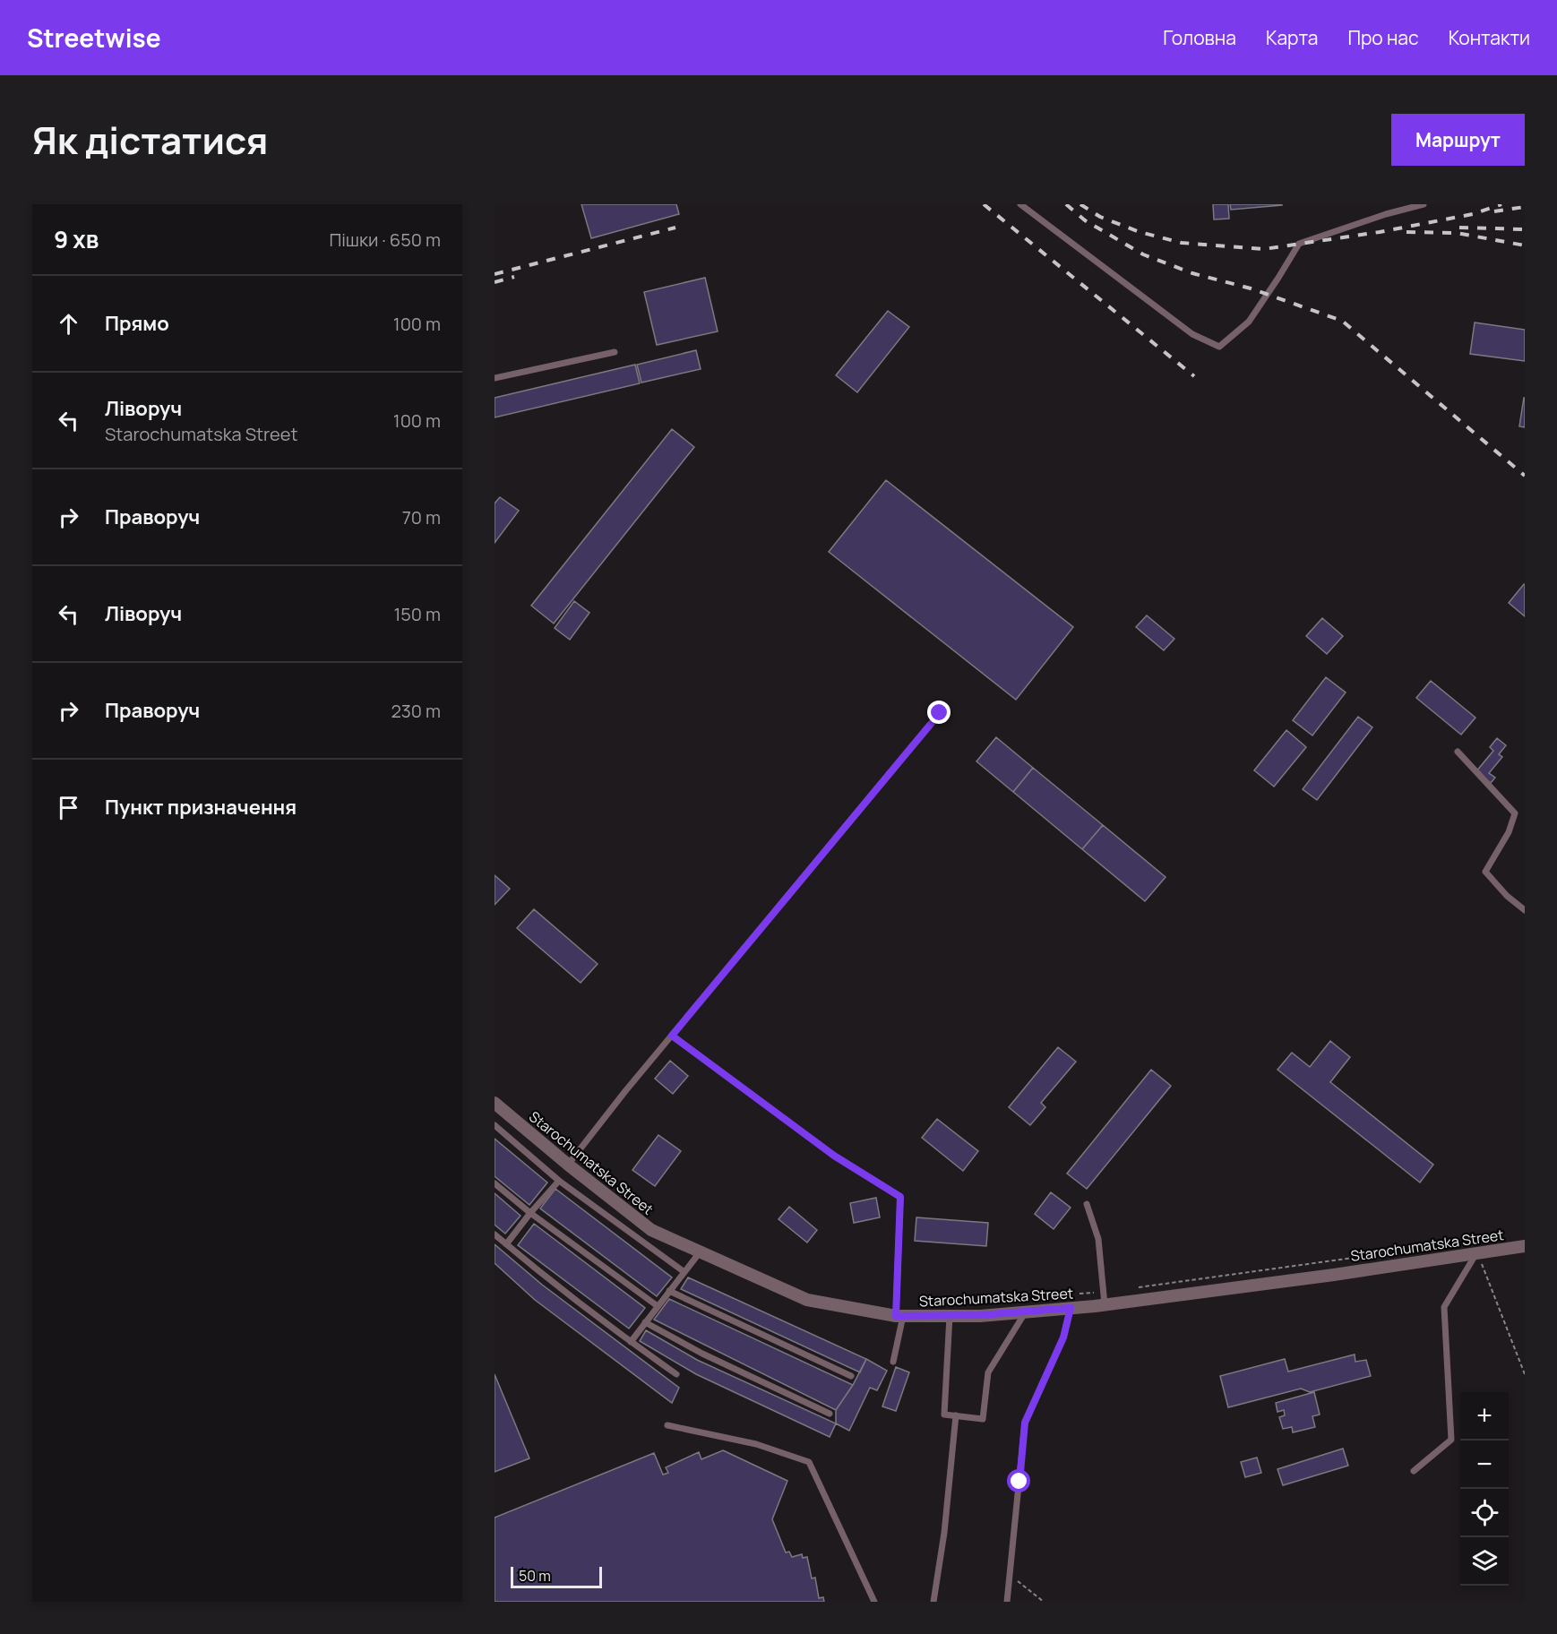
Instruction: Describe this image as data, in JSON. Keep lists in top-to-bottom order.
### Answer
{
  "streets": {
    "street": ["Starochumatska Street"]
  },
  "scale_bar": "50 m",
  "page": {
    "header": "Streetwise",
    "nav": [
      "Головна",
      "Карта",
      "Про нас",
      "Контакти"
    ],
    "title": "Як дістатися",
    "buttons": "Маршрут",
    "heading": ["9 хв", "Пішки · 650 m"],
    "list": [
      ["Прямо", "100 m"],
      ["Ліворуч", "Starochumatska Street", "100 m"],
      ["Праворуч", "70 m"],
      ["Ліворуч", "150 m"],
      ["Праворуч", "230 m"],
      "Пункт призначення"
    ],
    "map_buttons": ["+", "−"],
    "scale": "50 m"
  }
}
